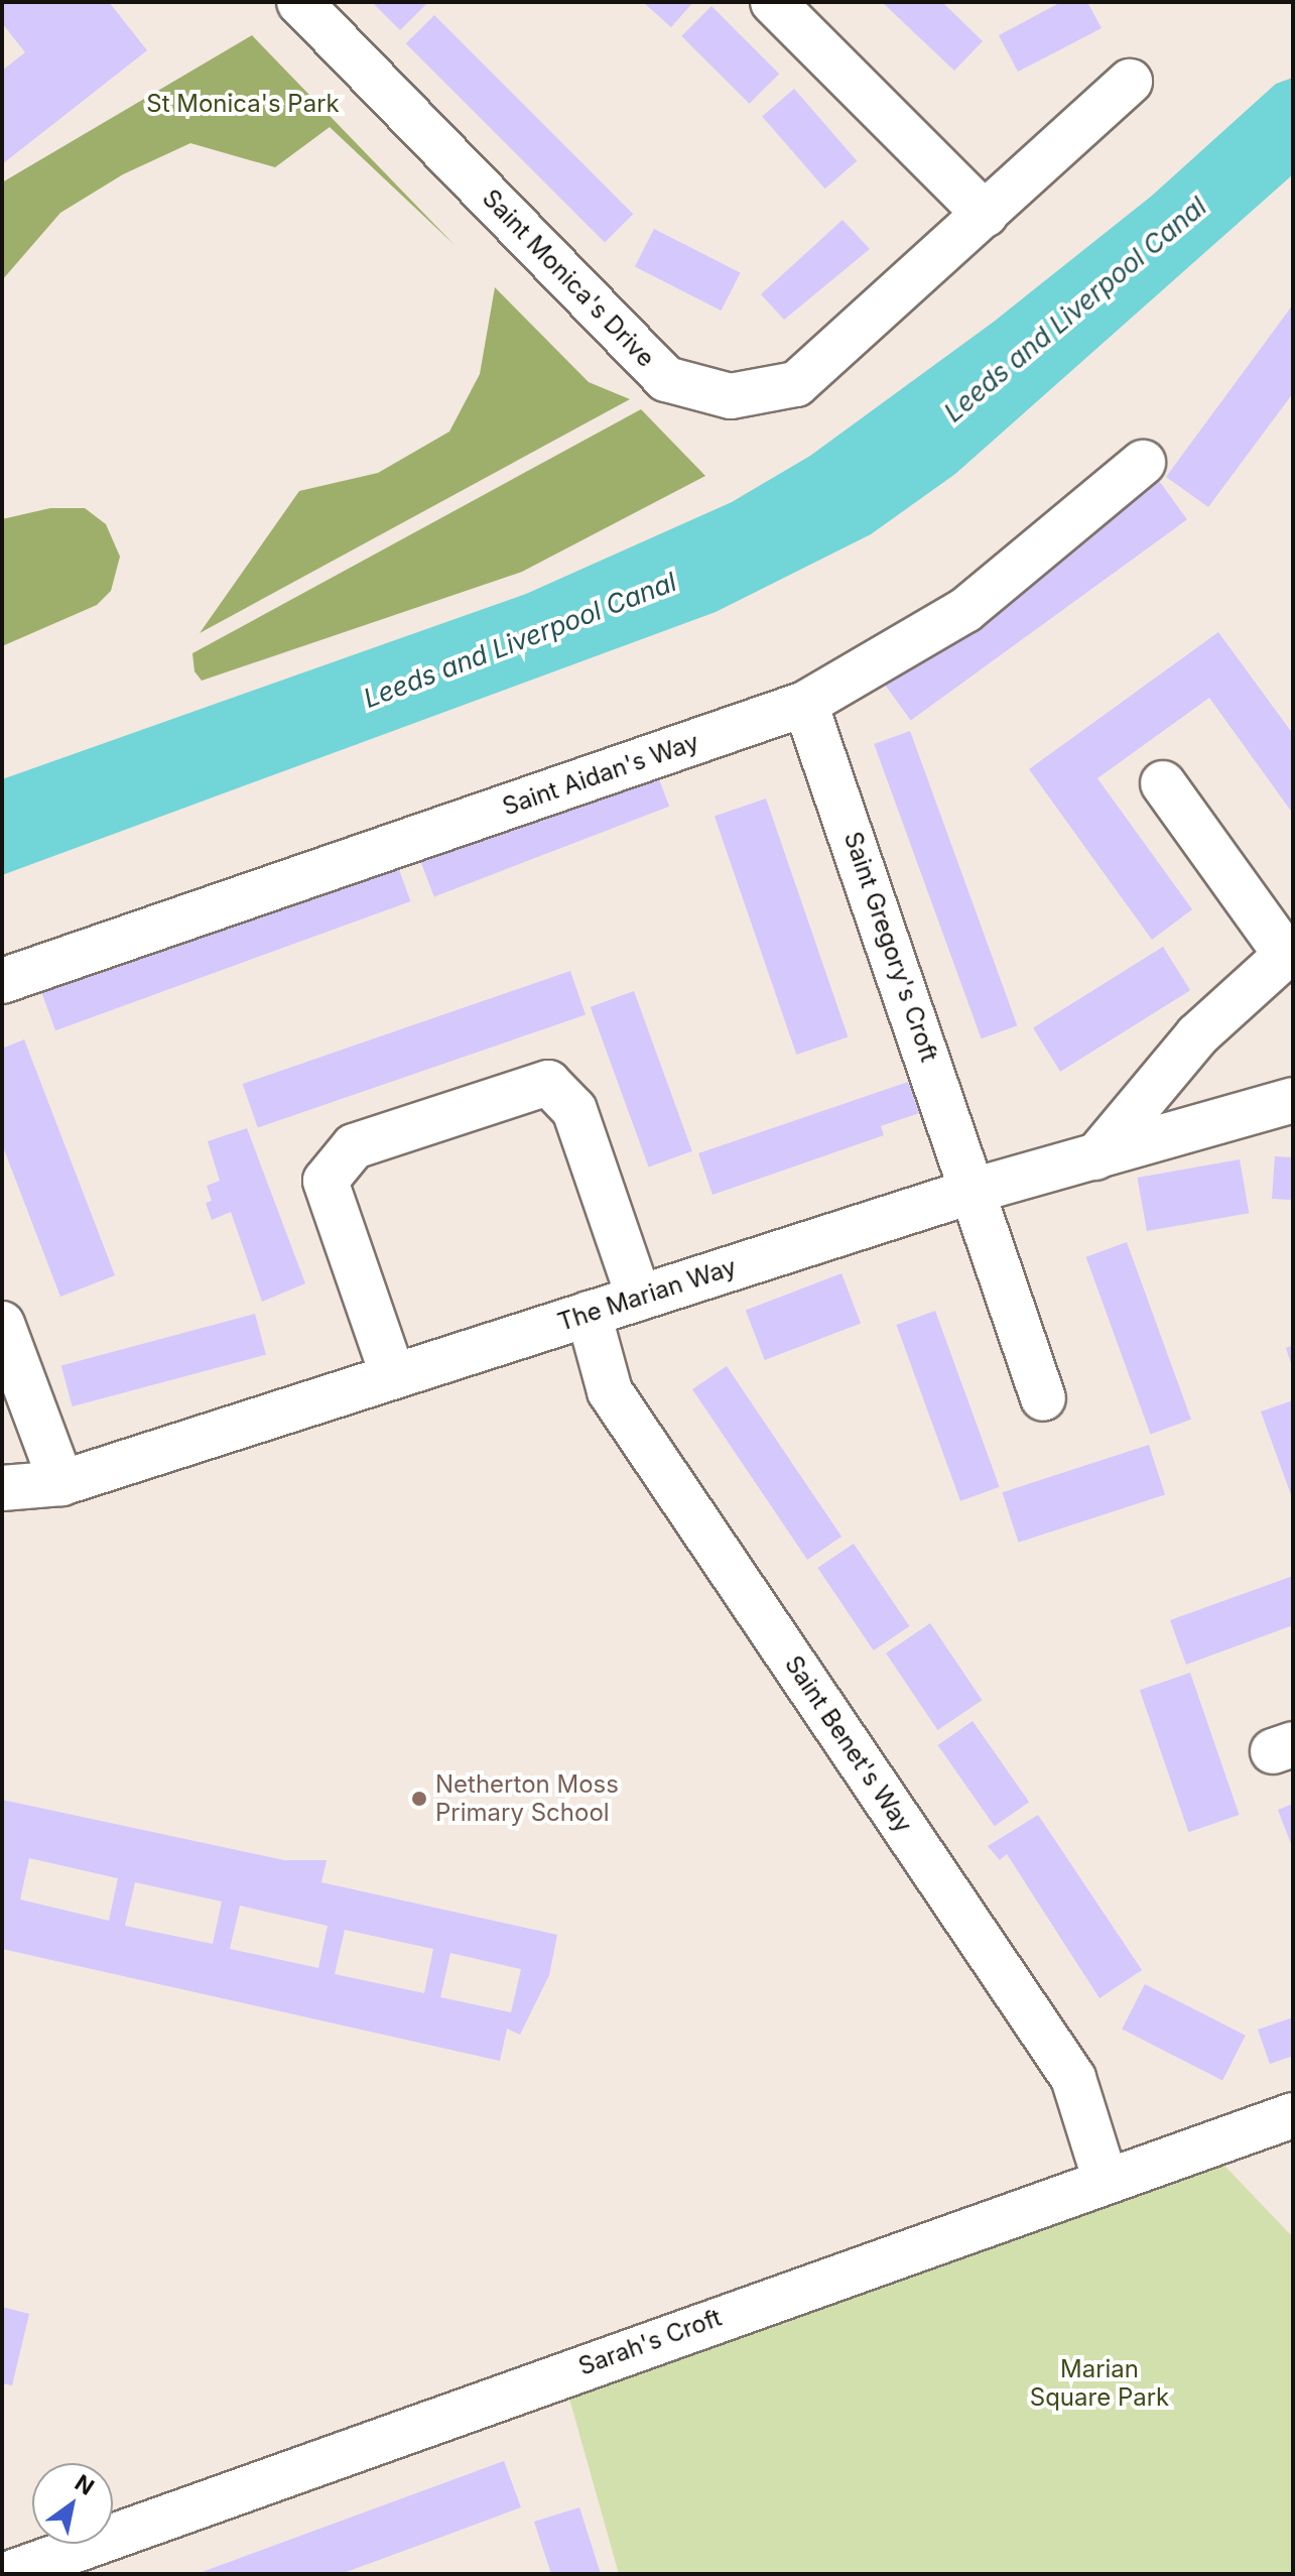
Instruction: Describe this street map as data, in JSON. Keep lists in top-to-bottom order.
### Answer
{
  "streets": {
    "street": [
      "Saint Monica's Drive",
      "Saint Aidan's Way",
      "Saint Gregory's Croft",
      "The Marian Way",
      "Saint Benet's Way",
      "Sarah's Croft"
    ]
  },
  "crossings": [
    ["Saint Aidan's Way", "Saint Gregory's Croft"],
    ["Saint Gregory's Croft", "The Marian Way"],
    ["The Marian Way", "Saint Benet's Way"],
    ["Saint Benet's Way", "Sarah's Croft"]
  ],
  "water": ["Leeds and Liverpool Canal"],
  "parks": ["St Monica's Park", "Marian Square Park"],
  "places": ["Netherton Moss Primary School"],
  "north": "top right"
}
